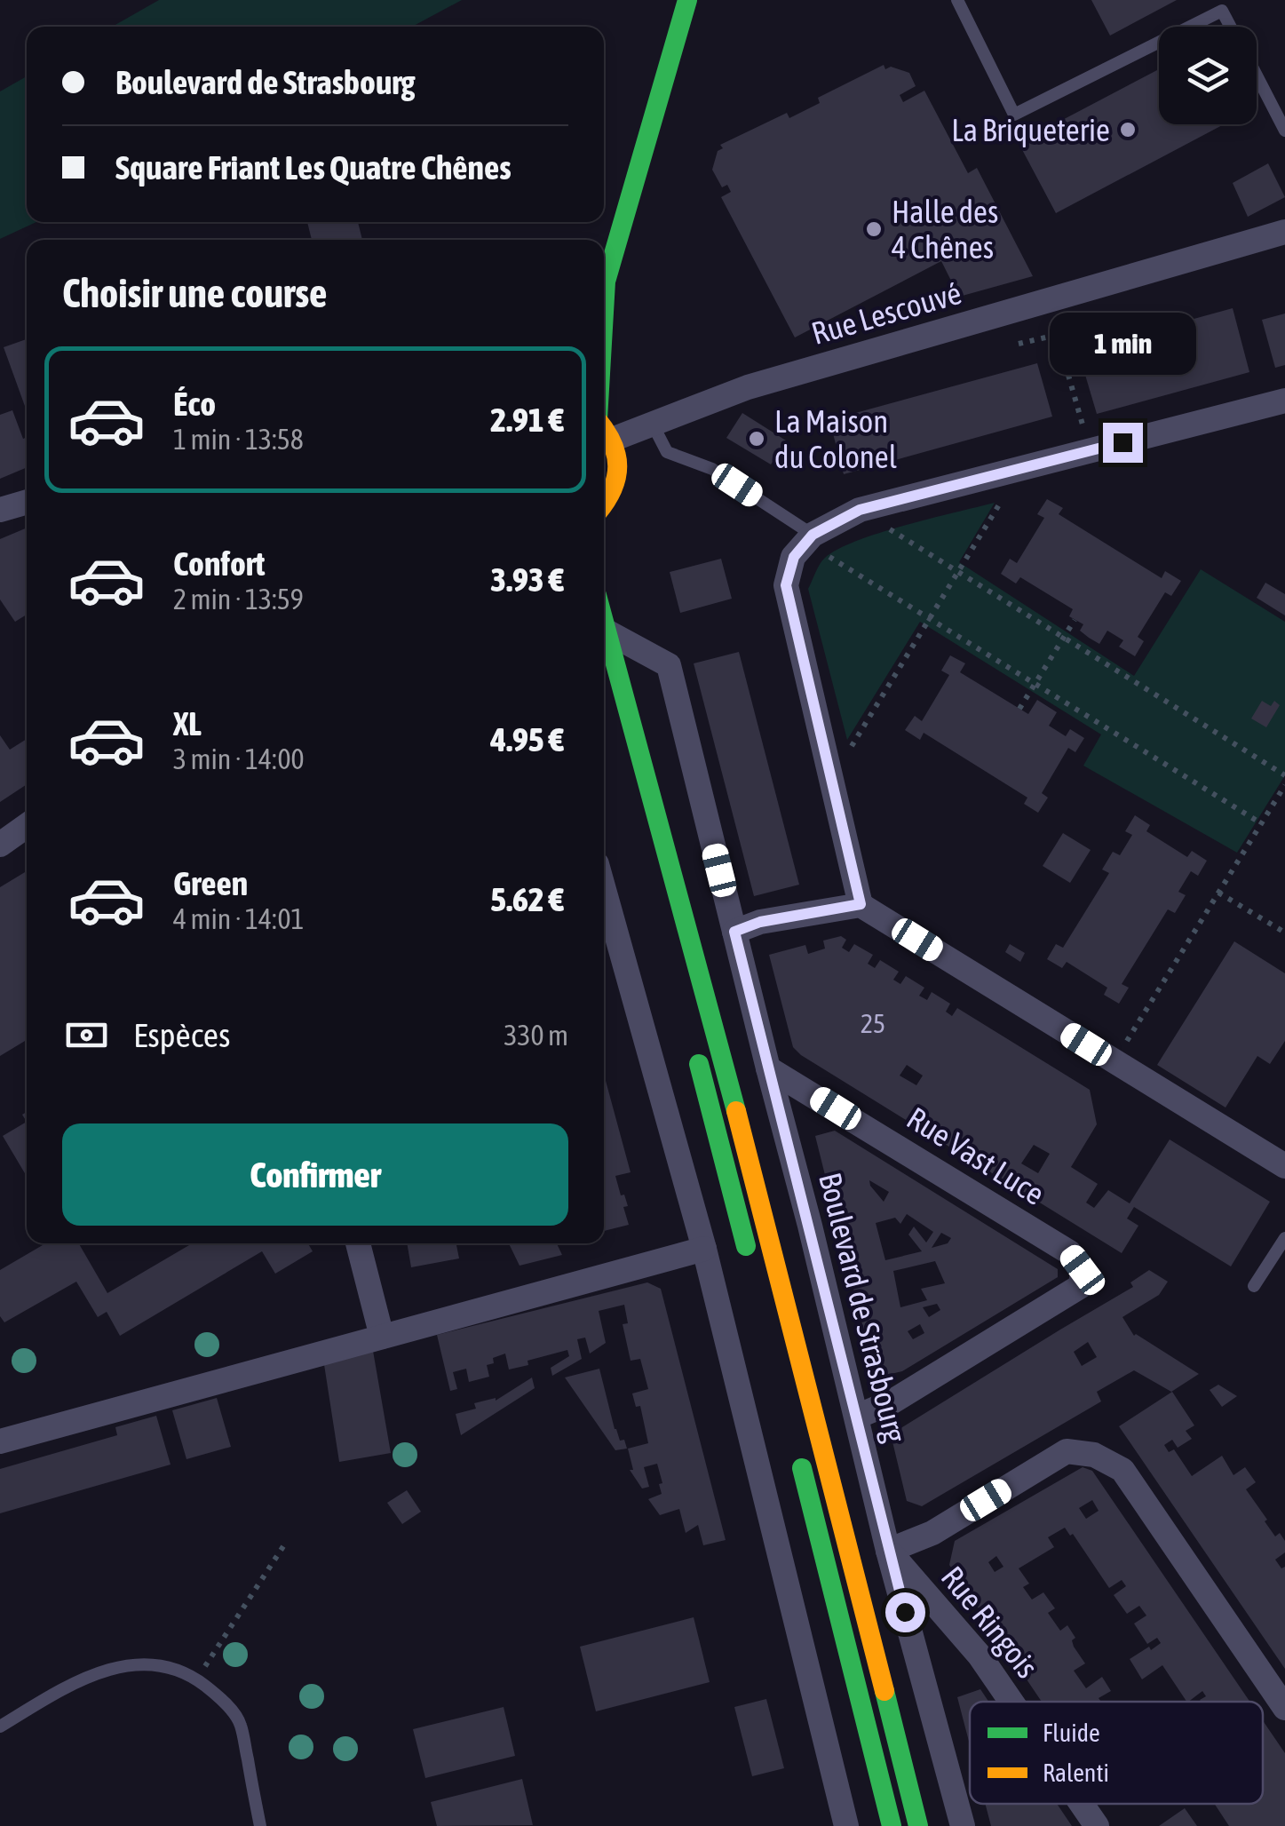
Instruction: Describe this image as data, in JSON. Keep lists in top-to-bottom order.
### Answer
{
  "streets": {
    "street": [
      "Rue Lescouvé",
      "Rue Vast Luce",
      "Boulevard de Strasbourg",
      "Rue Ringois"
    ]
  },
  "crossings": [
    ["Rue Vast Luce", "Boulevard de Strasbourg"],
    ["Boulevard de Strasbourg", "Rue Ringois"]
  ],
  "places": ["La Briqueterie", "Halle des 4 Chênes", "La Maison du Colonel"],
  "house_numbers": ["25"],
  "legend": ["Fluide", "Ralenti"],
  "page": {
    "banner": ["Boulevard de Strasbourg", "Square Friant Les Quatre Chênes"],
    "heading": "Choisir une course",
    "bubble": "1 min",
    "list": [
      {
        "name": "Éco",
        "note": "1 min · 13:58",
        "value": "2.91 €"
      },
      {
        "name": "Confort",
        "note": "2 min · 13:59",
        "value": "3.93 €"
      },
      {
        "name": "XL",
        "note": "3 min · 14:00",
        "value": "4.95 €"
      },
      {
        "name": "Green",
        "note": "4 min · 14:01",
        "value": "5.62 €"
      }
    ],
    "pay": ["Espèces", "330 m"],
    "buttons": "Confirmer"
  }
}
